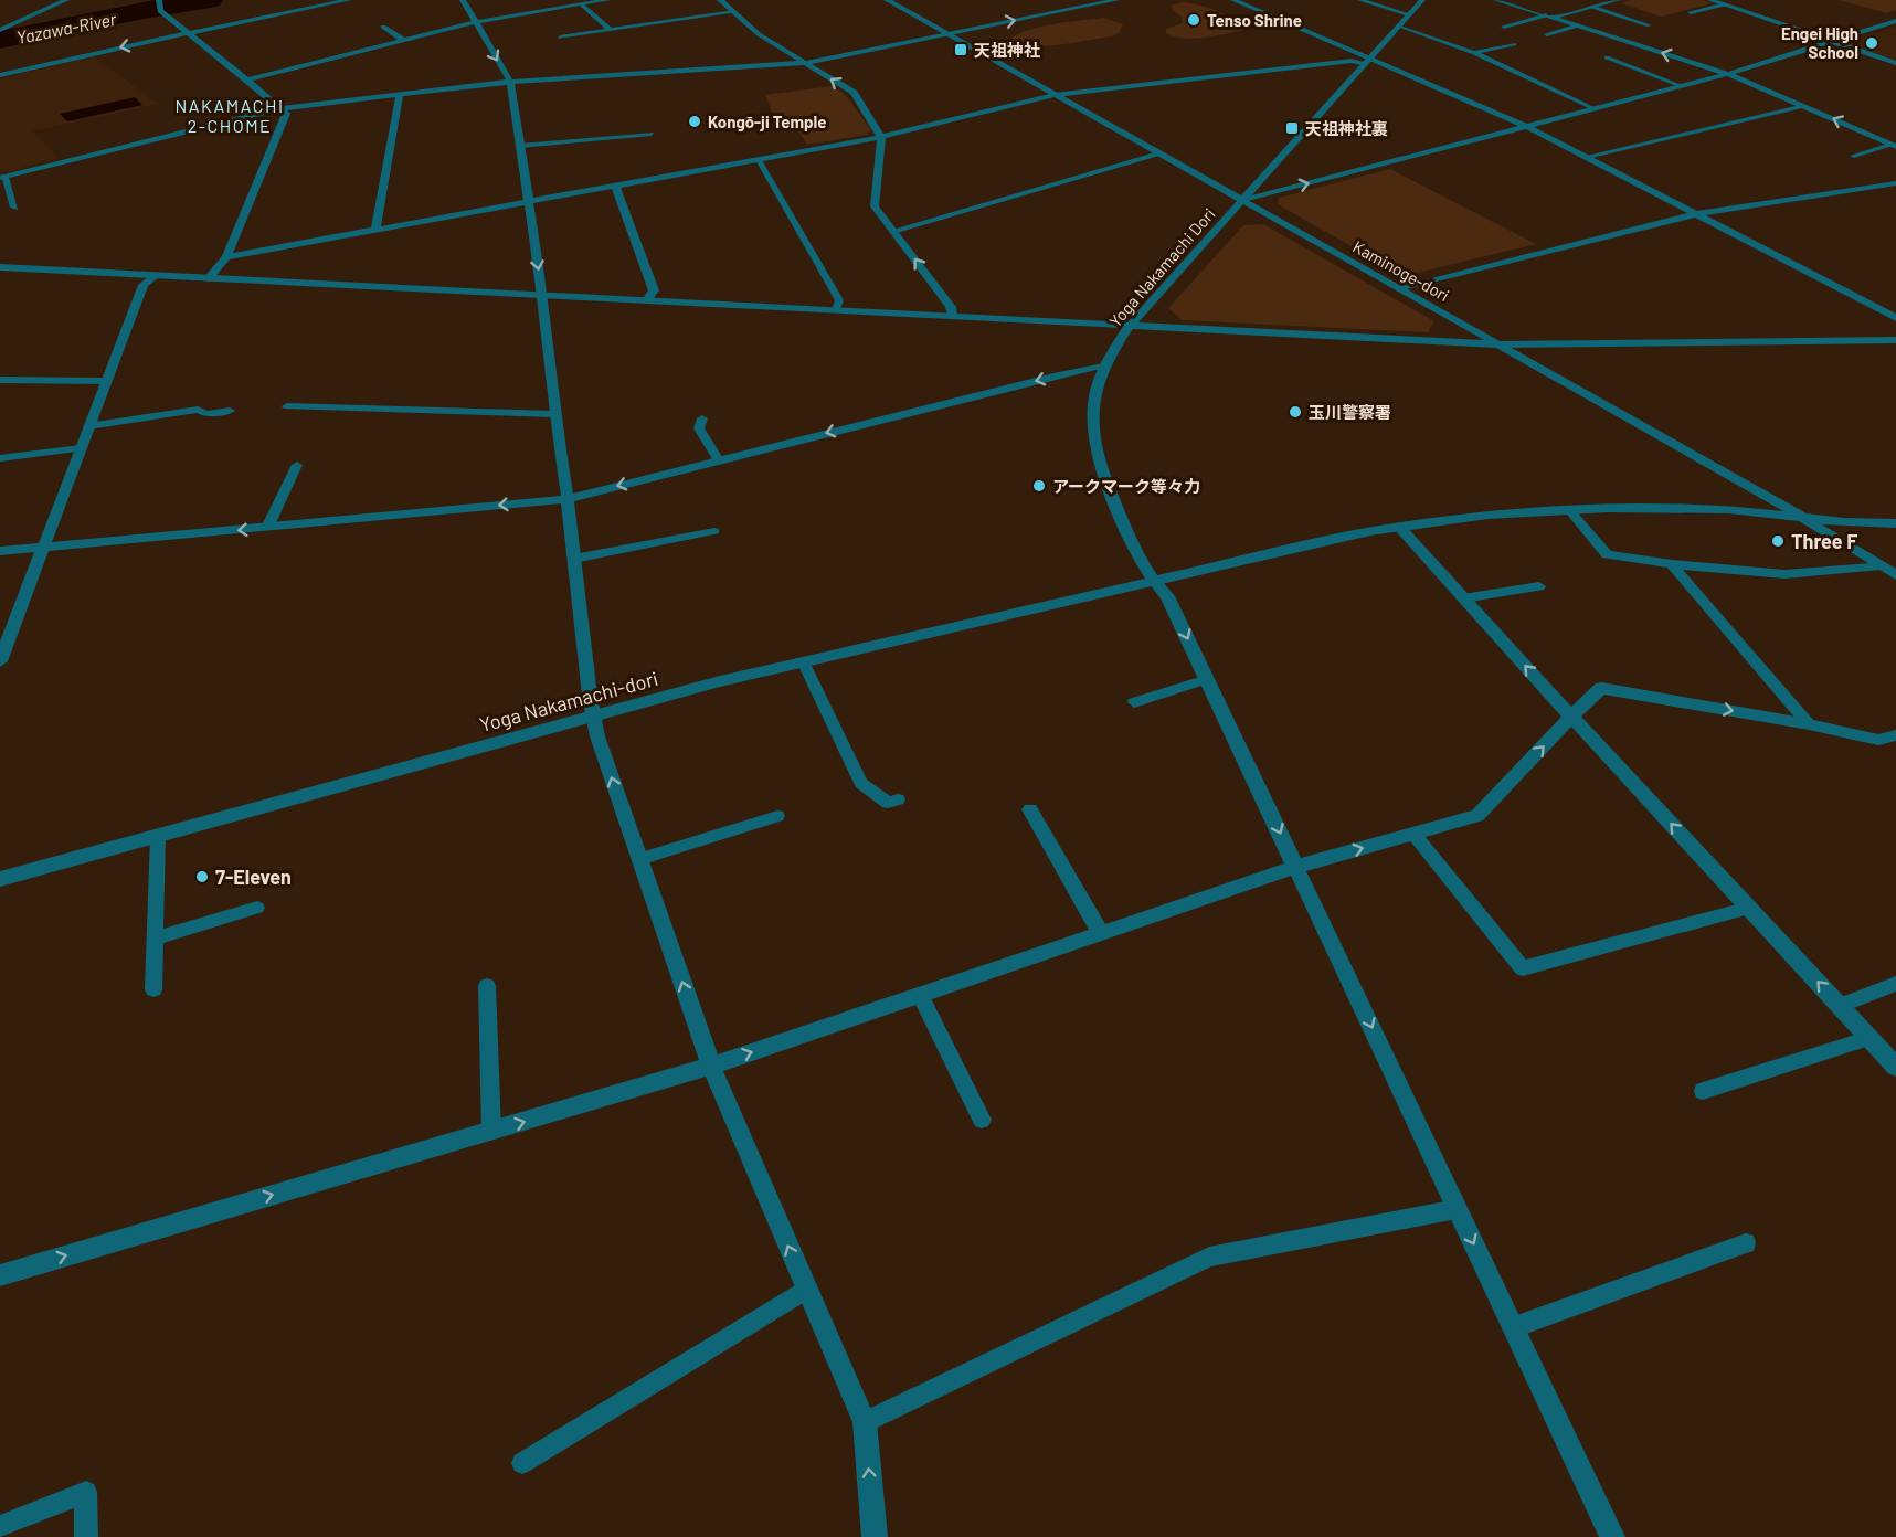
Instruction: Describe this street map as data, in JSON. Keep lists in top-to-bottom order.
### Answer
{
  "streets": {
    "street": ["Yoga Nakamachi Dori", "Kaminoge-dori", "Yoga Nakamachi-dori"]
  },
  "crossings": [
    ["Yoga Nakamachi Dori", "Kaminoge-dori"],
    ["Yoga Nakamachi Dori", "Yoga Nakamachi-dori"],
    ["Kaminoge-dori", "Yoga Nakamachi-dori"]
  ],
  "one_way": ["Yoga Nakamachi Dori"],
  "districts": ["NAKAMACHI 2-CHOME"],
  "water": ["Yazawa-River"],
  "places": {
    "other": [
      "Tenso Shrine",
      "Engei High School",
      "Kongō-ji Temple",
      "玉川警察署",
      "アークマーク等々力",
      "Three F",
      "7-Eleven"
    ],
    "transit": ["天祖神社", "天祖神社裏"]
  }
}
